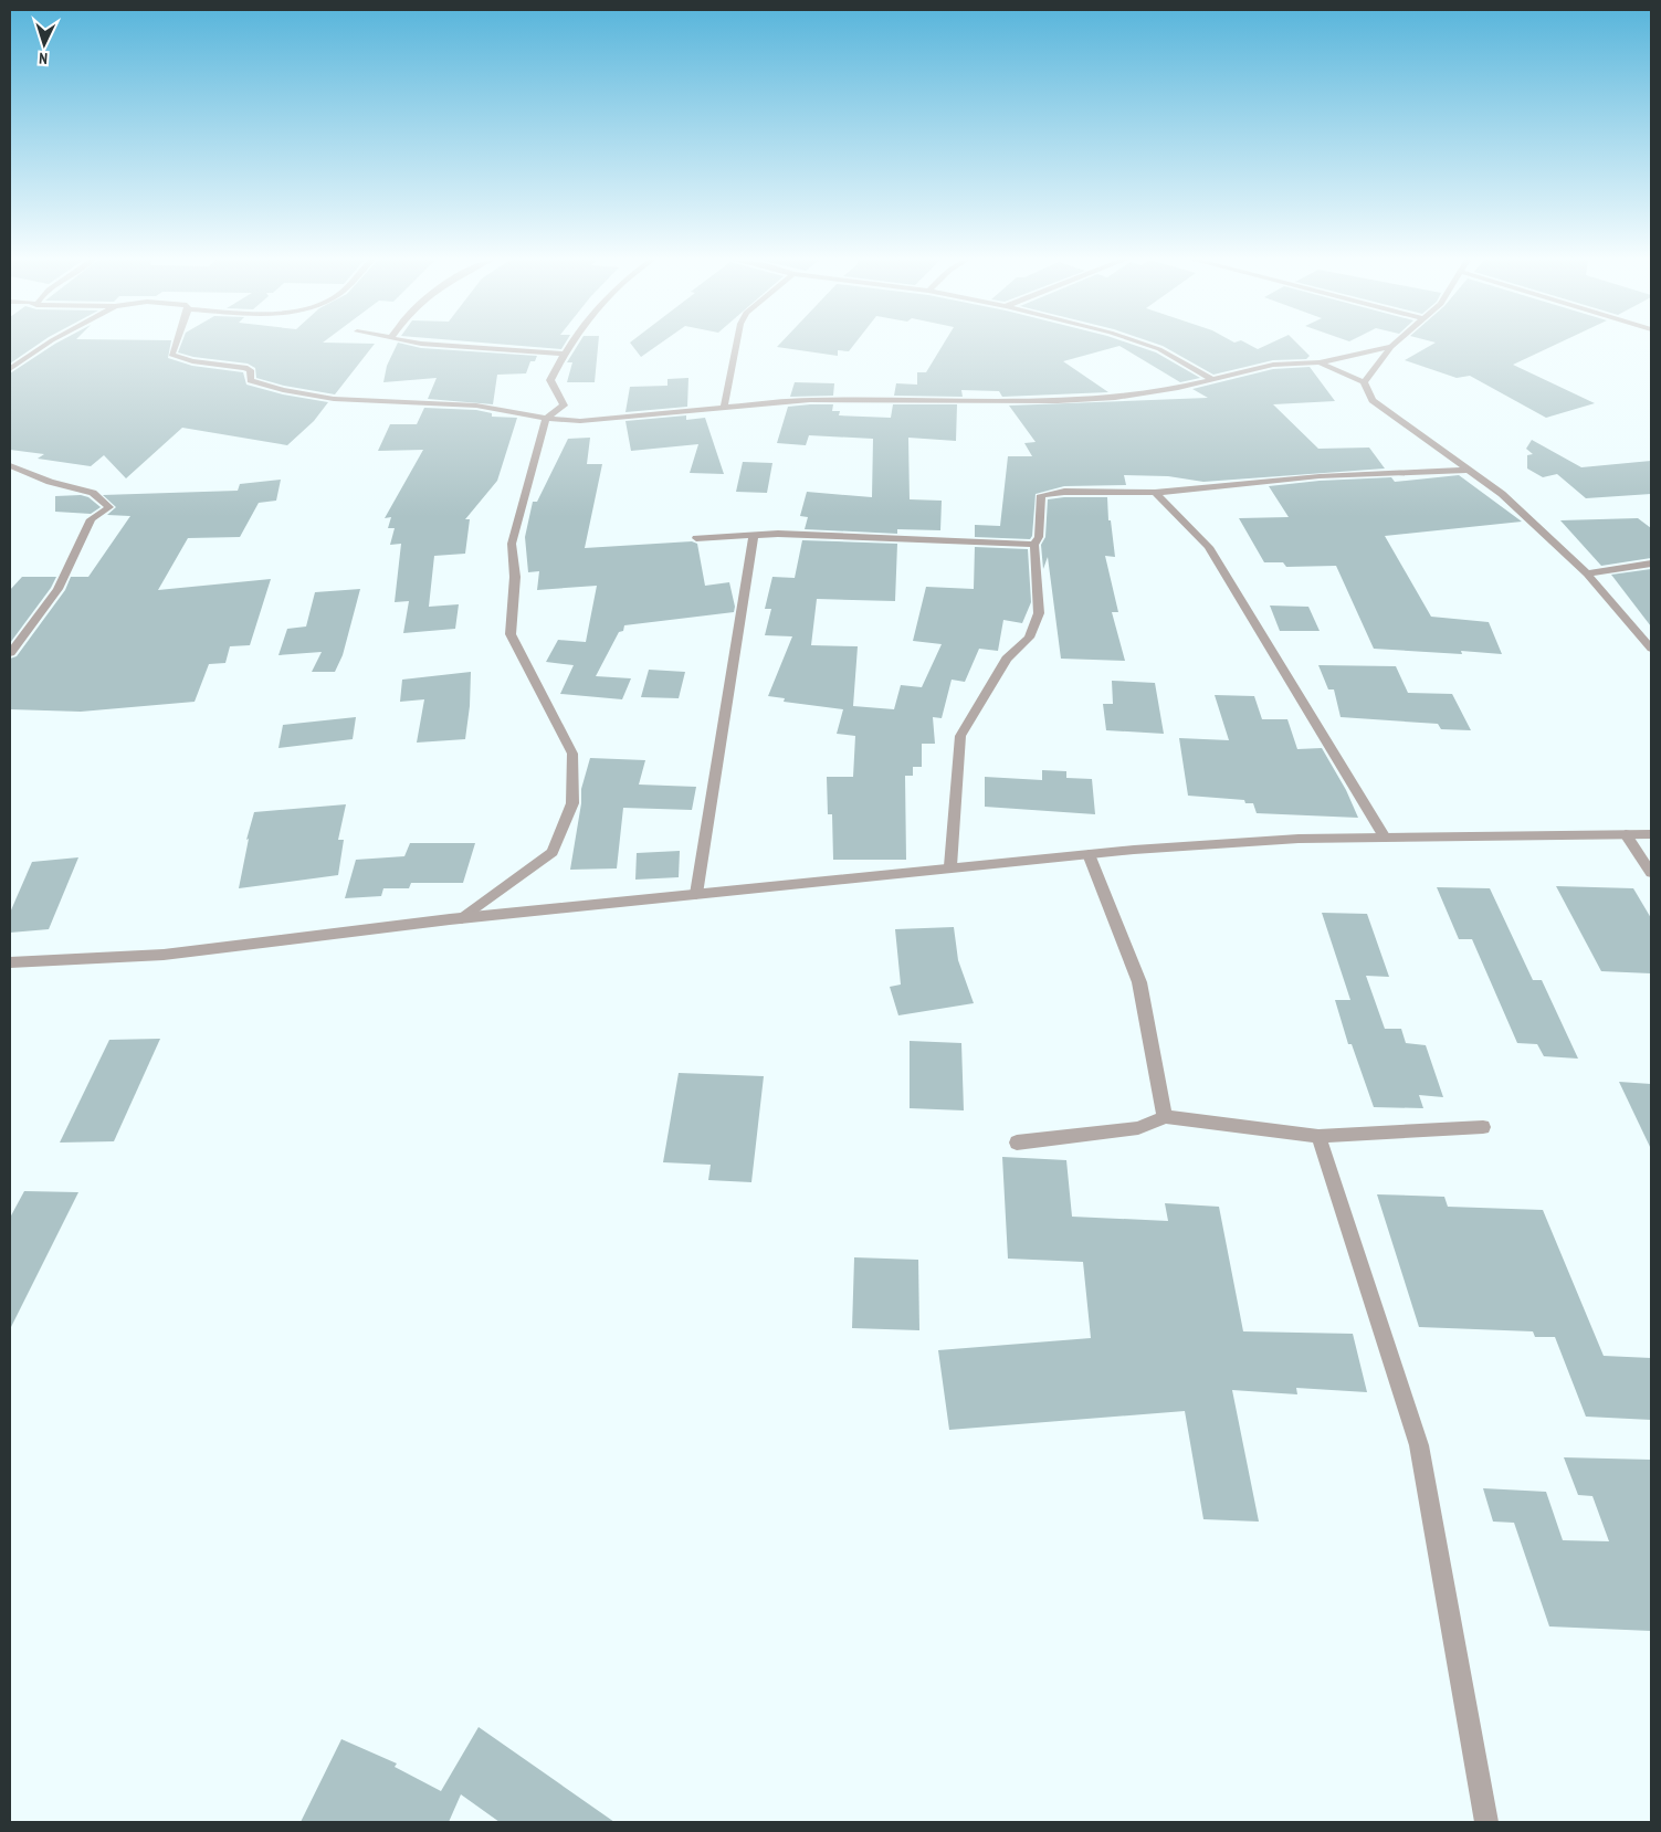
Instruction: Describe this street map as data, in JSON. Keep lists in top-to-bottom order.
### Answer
{
  "north": "bottom"
}
